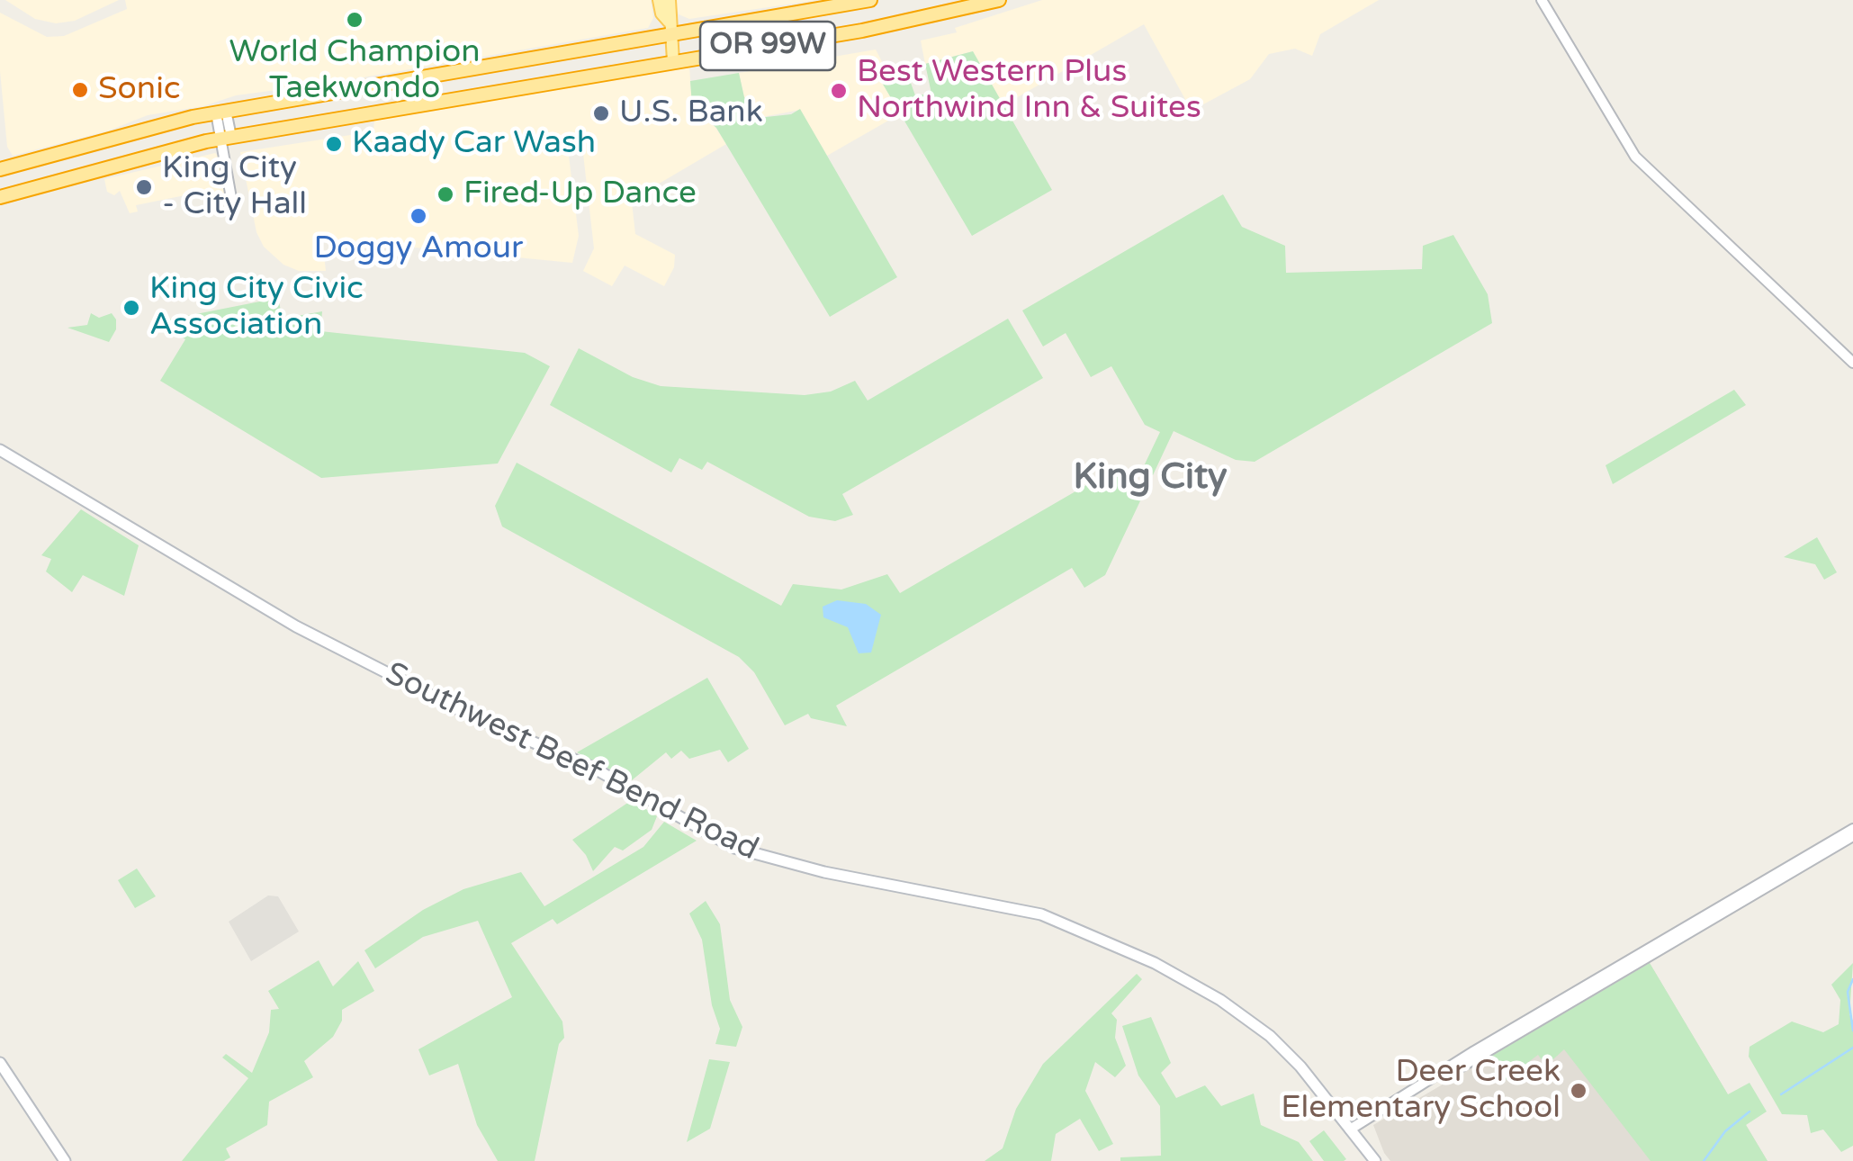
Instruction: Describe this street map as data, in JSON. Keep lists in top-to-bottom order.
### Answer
{
  "streets": {
    "highway": ["OR 99W"],
    "main road": ["Southwest Beef Bend Road"]
  },
  "districts": ["King City"],
  "places": [
    "World Champion Taekwondo",
    "Sonic",
    "Best Western Plus Northwind Inn & Suites",
    "U.S. Bank",
    "Kaady Car Wash",
    "King City - City Hall",
    "Fired-Up Dance",
    "Doggy Amour",
    "King City Civic Association",
    "Deer Creek Elementary School"
  ]
}
